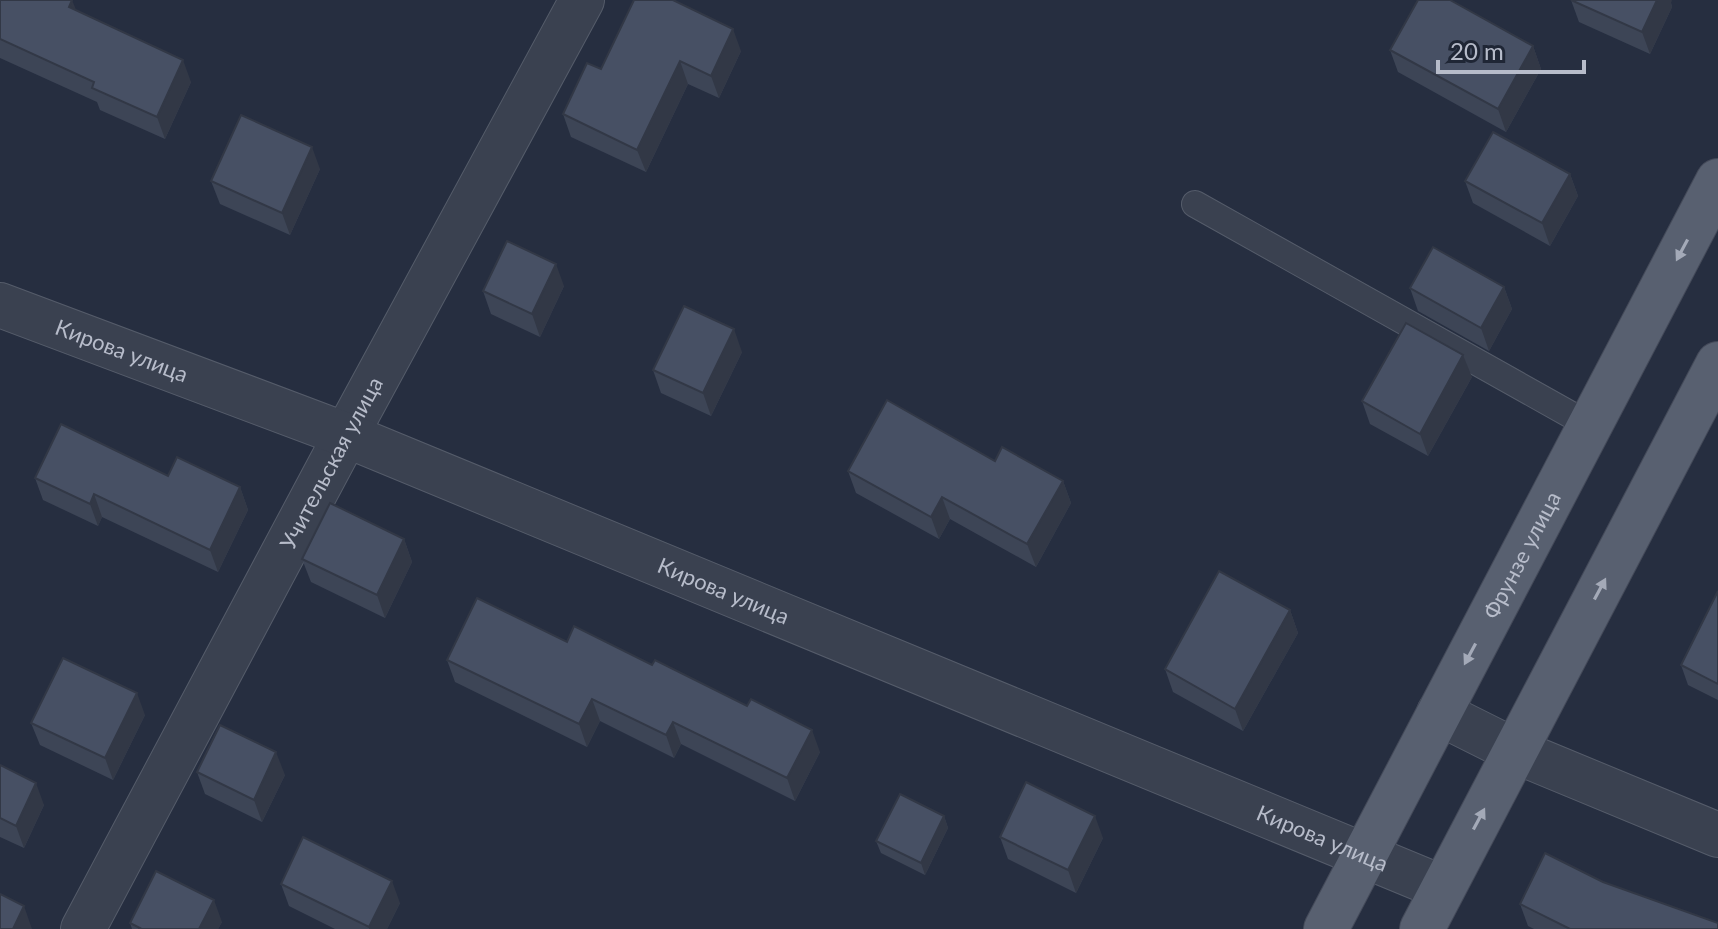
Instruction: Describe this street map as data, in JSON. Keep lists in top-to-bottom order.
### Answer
{
  "streets": {
    "main road": ["Фрунзе улица"],
    "street": ["Кирова улица", "Учительская улица"]
  },
  "crossings": [
    ["Кирова улица", "Учительская улица"],
    ["Кирова улица", "Фрунзе улица"]
  ],
  "scale_bar": "20 m"
}
